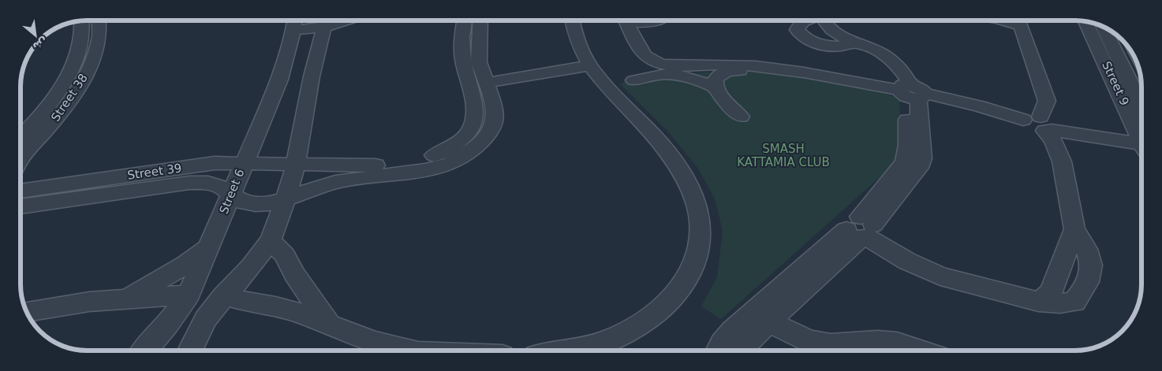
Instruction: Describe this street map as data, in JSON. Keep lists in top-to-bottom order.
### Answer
{
  "streets": {
    "street": [
      "Street 9",
      "Street 38",
      "Street 39",
      "Street 6"
    ]
  },
  "crossings": [
    ["Street 39", "Street 6"]
  ],
  "parks": ["SMASH KATTAMIA CLUB"],
  "north": "bottom right"
}
